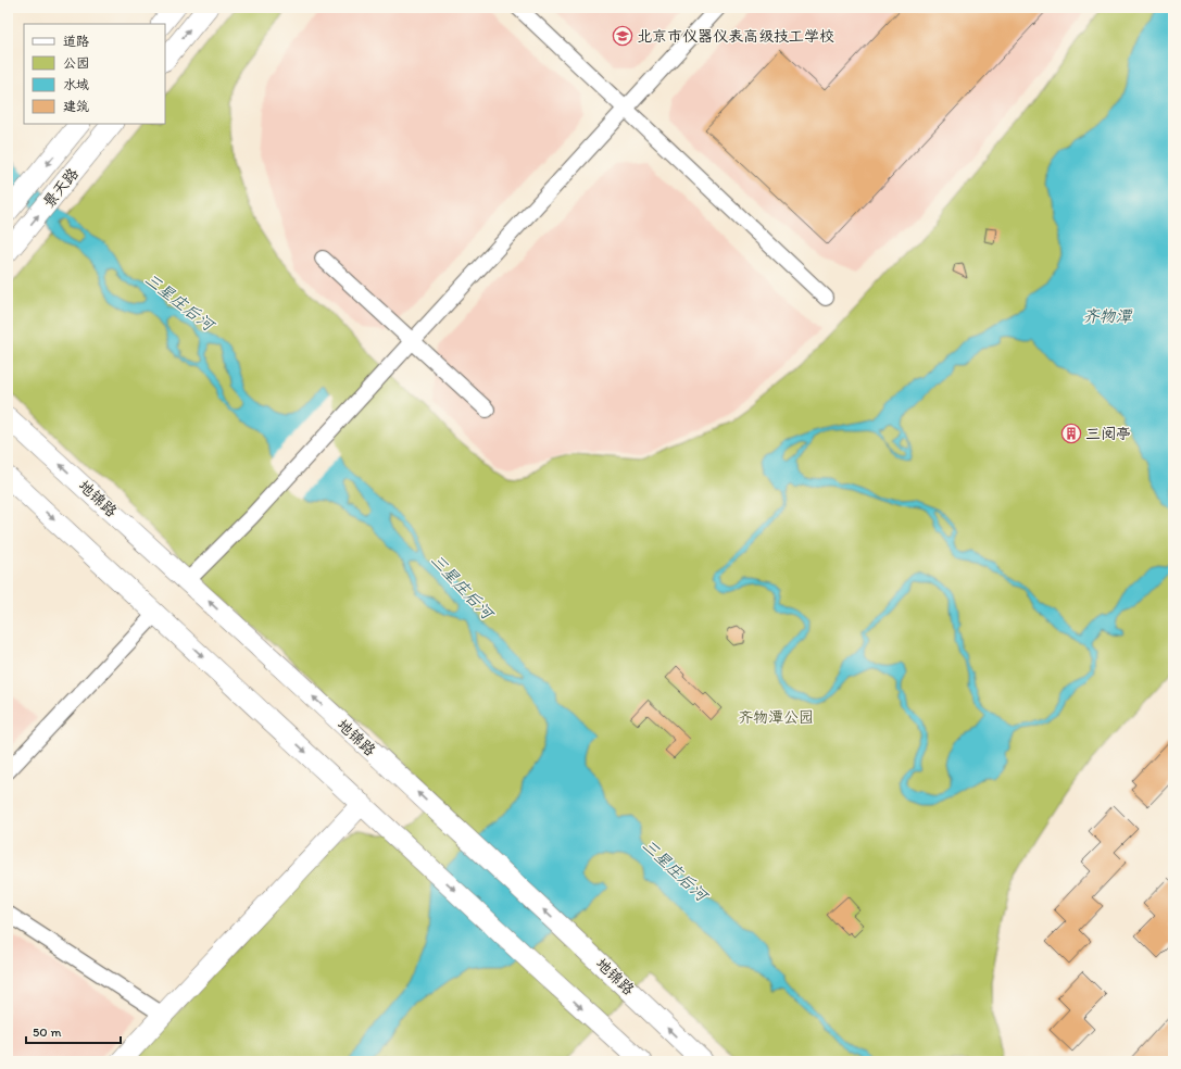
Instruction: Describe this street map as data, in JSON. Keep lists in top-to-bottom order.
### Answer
{
  "streets": {
    "street": ["景天路", "地锦路"]
  },
  "water": ["三星庄后河", "齐物潭"],
  "parks": ["齐物潭公园"],
  "places": {
    "school or university": ["北京市仪器仪表高级技工学校"],
    "building": ["三阅亭"]
  },
  "legend": [
    "道路",
    "公园",
    "水域",
    "建筑"
  ],
  "scale_bar": "50 m"
}
